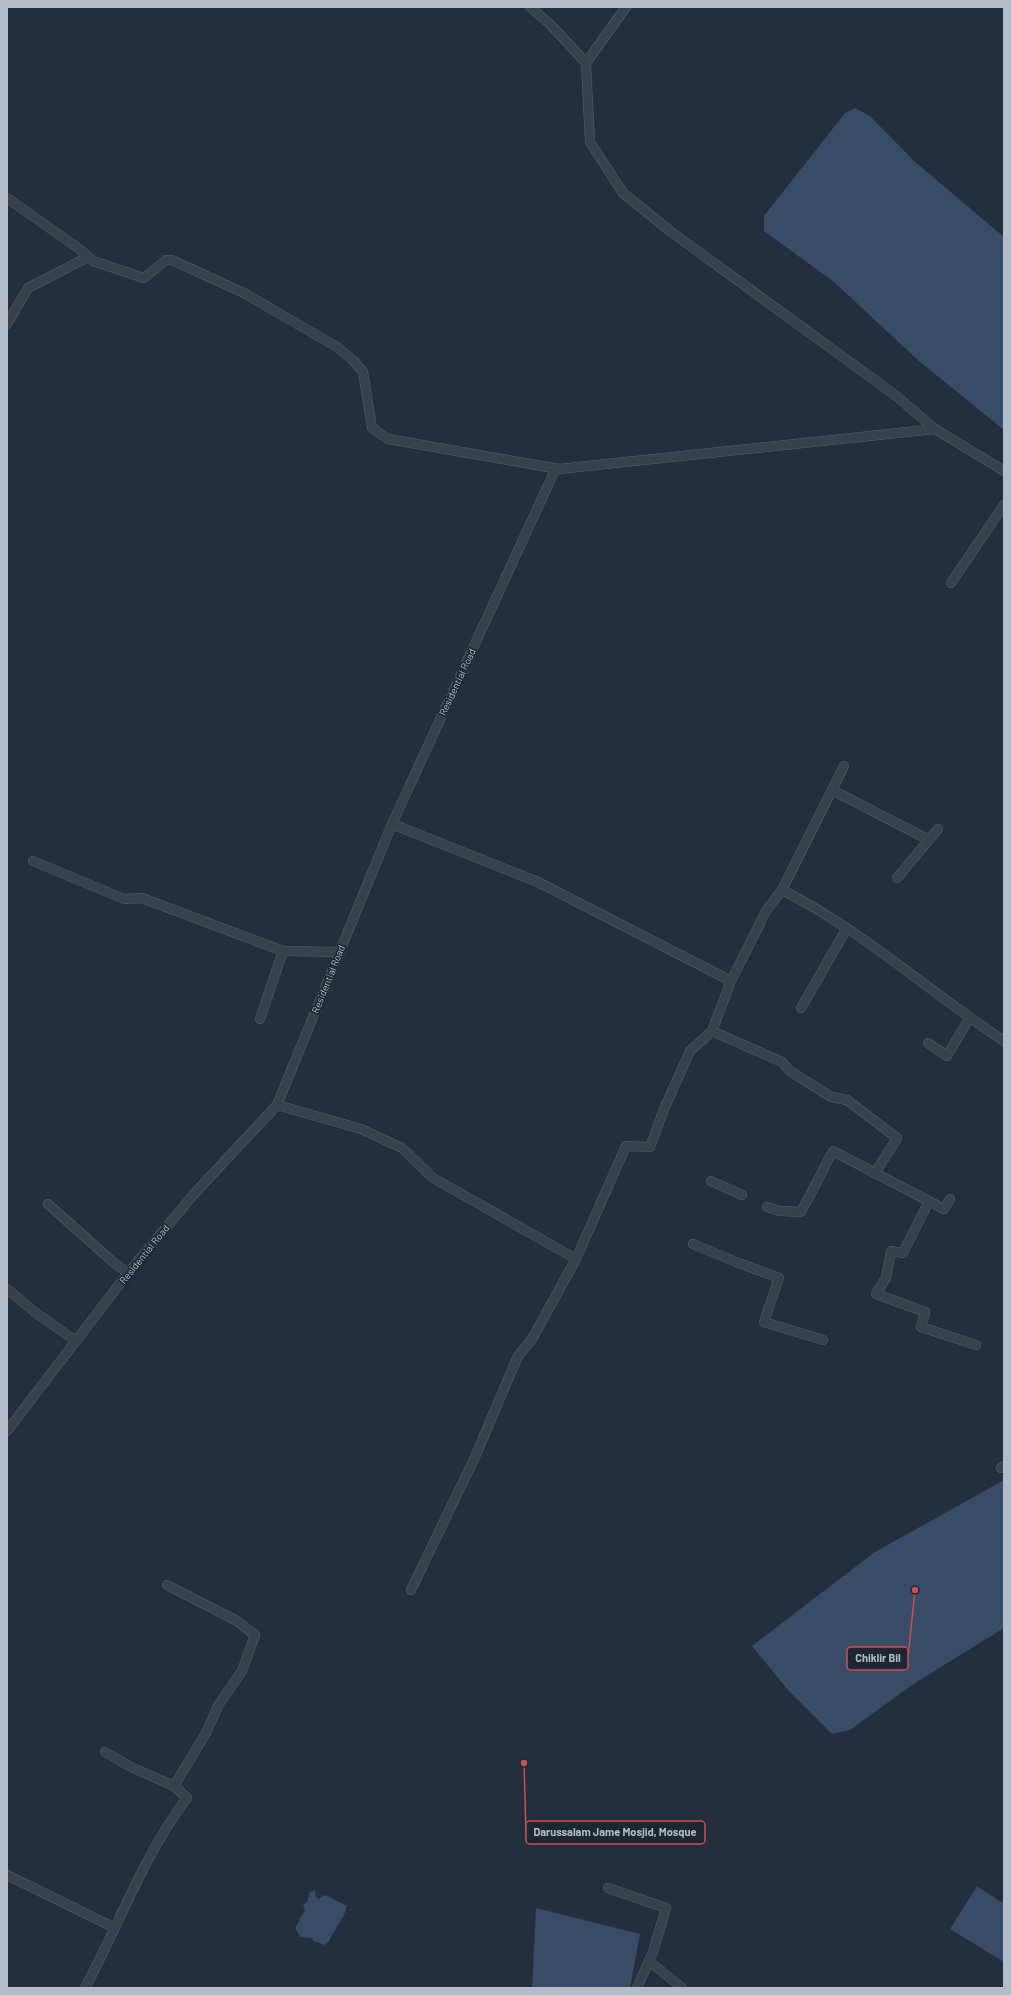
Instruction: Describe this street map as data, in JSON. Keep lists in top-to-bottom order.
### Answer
{
  "streets": {
    "street": ["Residential Road"]
  },
  "places": ["Chiklir Bil", "Darussalam Jame Mosjid, Mosque"]
}
